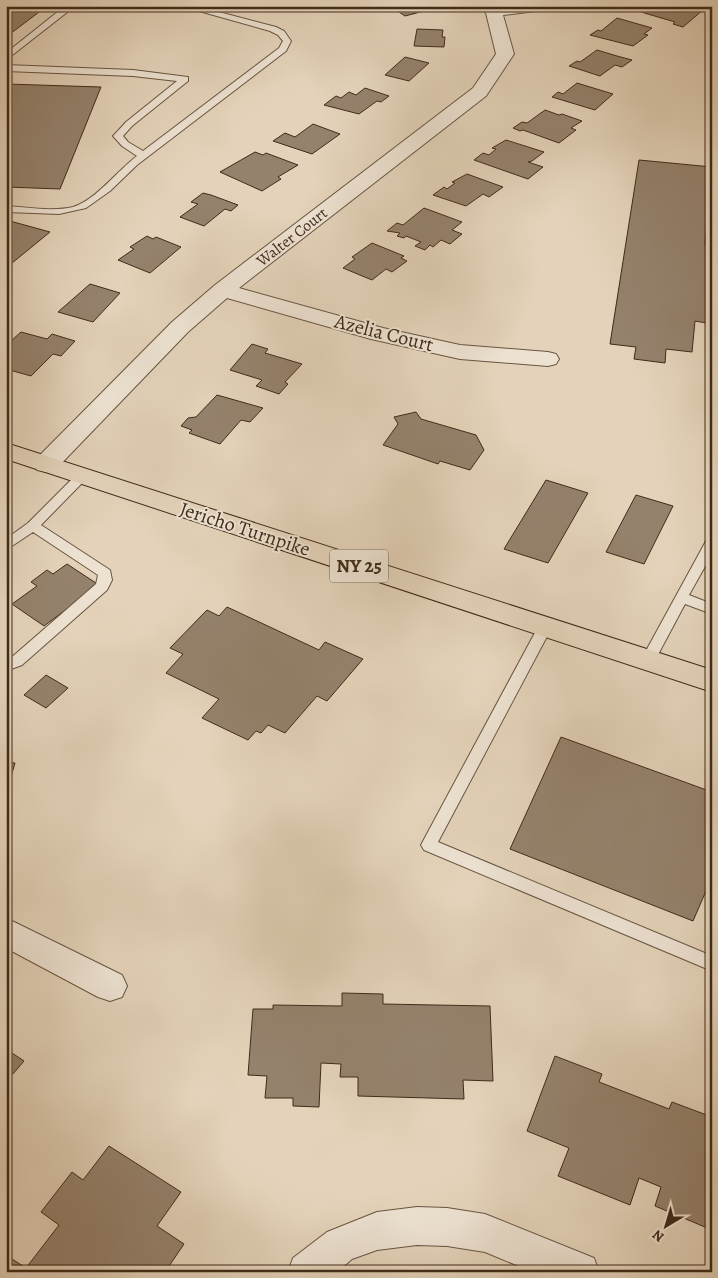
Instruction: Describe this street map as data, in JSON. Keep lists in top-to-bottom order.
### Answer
{
  "streets": {
    "main road": ["Jericho Turnpike", "NY 25"],
    "street": ["Walter Court", "Azelia Court"]
  },
  "crossings": [
    ["Walter Court", "Azelia Court"],
    ["Walter Court", "Jericho Turnpike"]
  ],
  "north": "bottom left"
}
